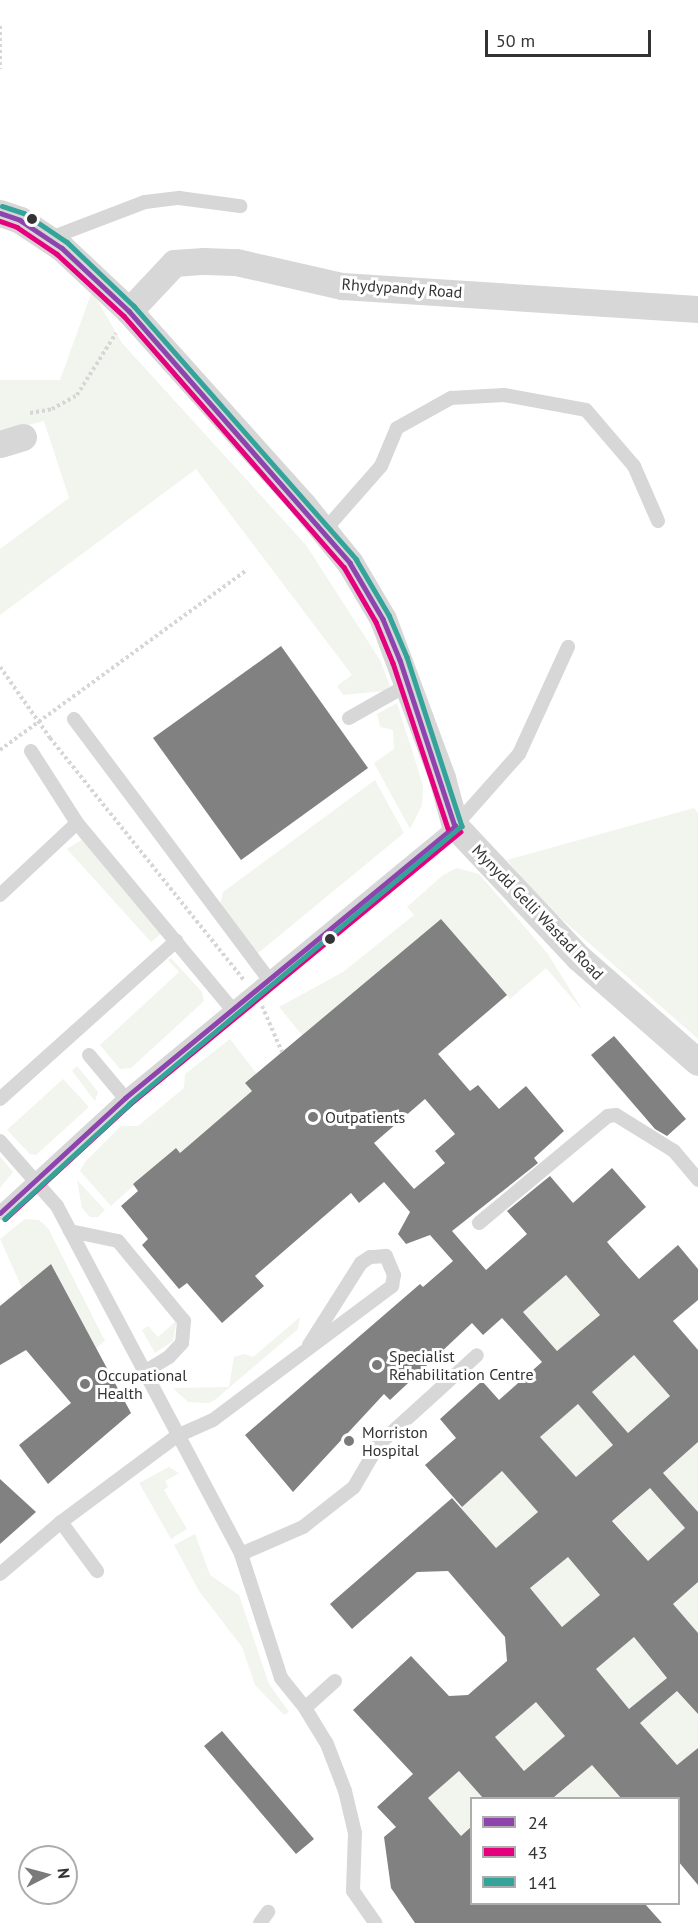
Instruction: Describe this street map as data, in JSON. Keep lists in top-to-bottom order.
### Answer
{
  "streets": {
    "street": ["Rhydypandy Road", "Mynydd Gelli Wastad Road"]
  },
  "crossings": [
    ["Rhydypandy Road", "Mynydd Gelli Wastad Road"]
  ],
  "places": [
    "Outpatients",
    "Specialist Rehabilitation Centre",
    "Occupational Health",
    "Morriston Hospital"
  ],
  "lines": ["transit line 141", "transit line 24", "transit line 43"],
  "legend": ["24", "43", "141"],
  "scale_bar": "50 m",
  "north": "right"
}
